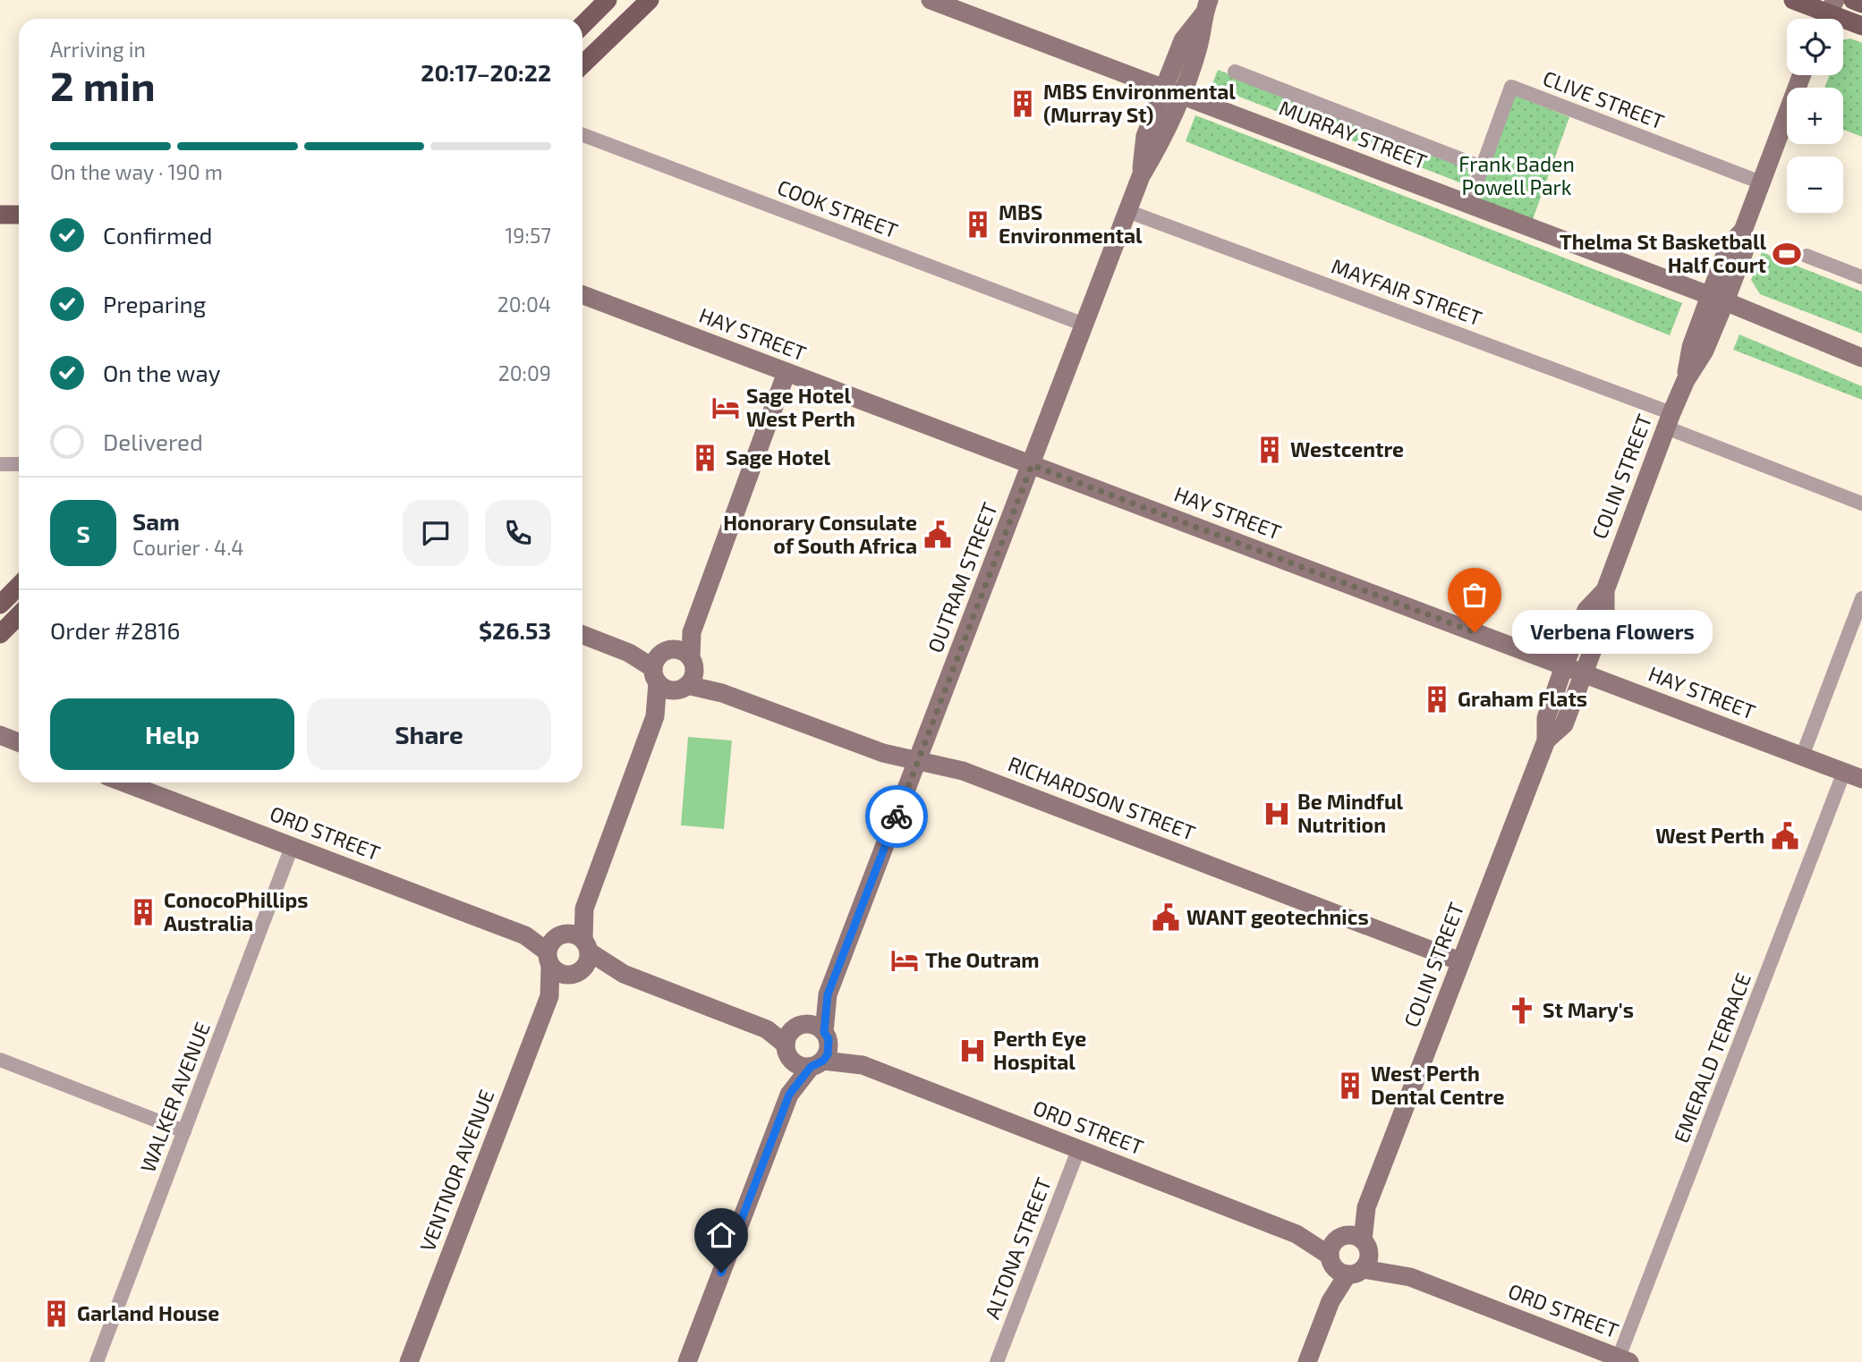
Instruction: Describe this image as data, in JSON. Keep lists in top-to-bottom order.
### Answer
{
  "streets": {
    "street": [
      "CLIVE STREET",
      "MURRAY STREET",
      "COOK STREET",
      "MAYFAIR STREET",
      "HAY STREET",
      "COLIN STREET",
      "OUTRAM STREET",
      "RICHARDSON STREET",
      "ORD STREET",
      "EMERALD TERRACE",
      "WALKER AVENUE",
      "VENTNOR AVENUE",
      "ALTONA STREET"
    ]
  },
  "crossings": [
    ["CLIVE STREET", "MURRAY STREET"],
    ["CLIVE STREET", "COLIN STREET"],
    ["MURRAY STREET", "COLIN STREET"],
    ["MURRAY STREET", "OUTRAM STREET"],
    ["COOK STREET", "OUTRAM STREET"],
    ["MAYFAIR STREET", "COLIN STREET"],
    ["MAYFAIR STREET", "OUTRAM STREET"],
    ["HAY STREET", "COLIN STREET"],
    ["HAY STREET", "OUTRAM STREET"],
    ["HAY STREET", "EMERALD TERRACE"],
    ["COLIN STREET", "RICHARDSON STREET"],
    ["COLIN STREET", "ORD STREET"],
    ["OUTRAM STREET", "RICHARDSON STREET"],
    ["OUTRAM STREET", "ORD STREET"],
    ["ORD STREET", "EMERALD TERRACE"],
    ["ORD STREET", "WALKER AVENUE"],
    ["ORD STREET", "VENTNOR AVENUE"],
    ["ORD STREET", "ALTONA STREET"]
  ],
  "parks": ["Frank Baden Powell Park"],
  "places": {
    "building": [
      "MBS Environmental (Murray St)",
      "MBS Environmental",
      "Westcentre",
      "Sage Hotel",
      "Graham Flats",
      "ConocoPhillips Australia",
      "West Perth Dental Centre",
      "Garland House"
    ],
    "sports": ["Thelma St Basketball Half Court"],
    "hotel": ["Sage Hotel West Perth", "The Outram"],
    "public building": ["Honorary Consulate of South Africa", "West Perth", "WANT geotechnics"],
    "other": ["Verbena Flowers"],
    "hospital": ["Be Mindful Nutrition", "Perth Eye Hospital"],
    "church": ["St Mary's"]
  },
  "page": {
    "map_buttons": ["+", "−"],
    "heading": ["2 min", "Arriving in", "20:17–20:22"],
    "panel": [
      "Sam",
      "Courier · 4.4",
      "Order #2816",
      "$26.53"
    ],
    "bar": "On the way · 190 m",
    "list": [
      ["Confirmed", "19:57"],
      ["Preparing", "20:04"],
      ["On the way", "20:09"],
      "Delivered"
    ],
    "round": "S",
    "bubble": "Verbena Flowers",
    "buttons": ["Help", "Share"]
  }
}
